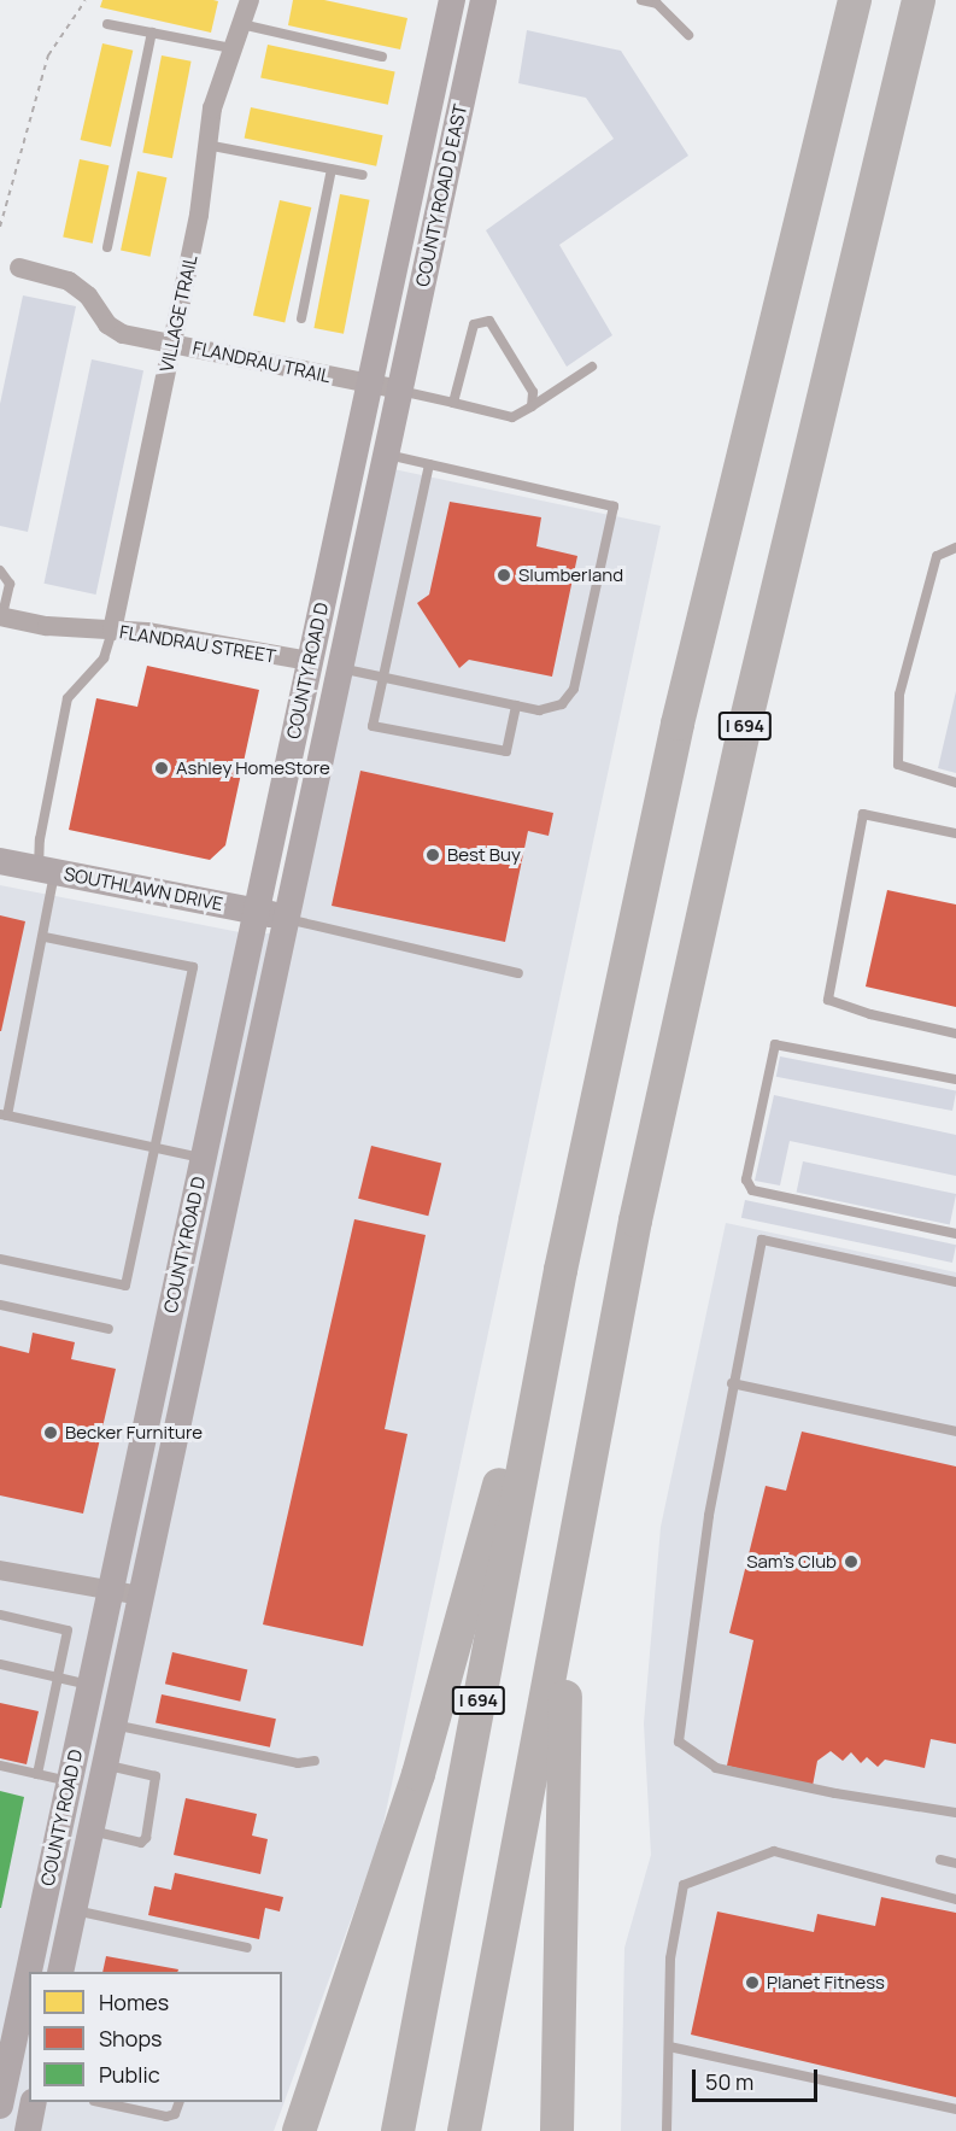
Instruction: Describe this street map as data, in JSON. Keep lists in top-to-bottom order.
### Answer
{
  "streets": {
    "highway": ["I 694"],
    "street": [
      "COUNTY ROAD D EAST",
      "VILLAGE TRAIL",
      "FLANDRAU TRAIL",
      "FLANDRAU STREET",
      "COUNTY ROAD D",
      "SOUTHLAWN DRIVE"
    ]
  },
  "crossings": [
    ["COUNTY ROAD D EAST", "FLANDRAU TRAIL"],
    ["COUNTY ROAD D EAST", "COUNTY ROAD D"],
    ["VILLAGE TRAIL", "FLANDRAU TRAIL"],
    ["VILLAGE TRAIL", "FLANDRAU STREET"],
    ["FLANDRAU TRAIL", "COUNTY ROAD D"],
    ["FLANDRAU STREET", "COUNTY ROAD D"],
    ["COUNTY ROAD D", "SOUTHLAWN DRIVE"]
  ],
  "places": [
    "Slumberland",
    "Ashley HomeStore",
    "Best Buy",
    "Becker Furniture",
    "Sam's Club",
    "Planet Fitness"
  ],
  "legend": ["Homes", "Shops", "Public"],
  "scale_bar": "50 m"
}
